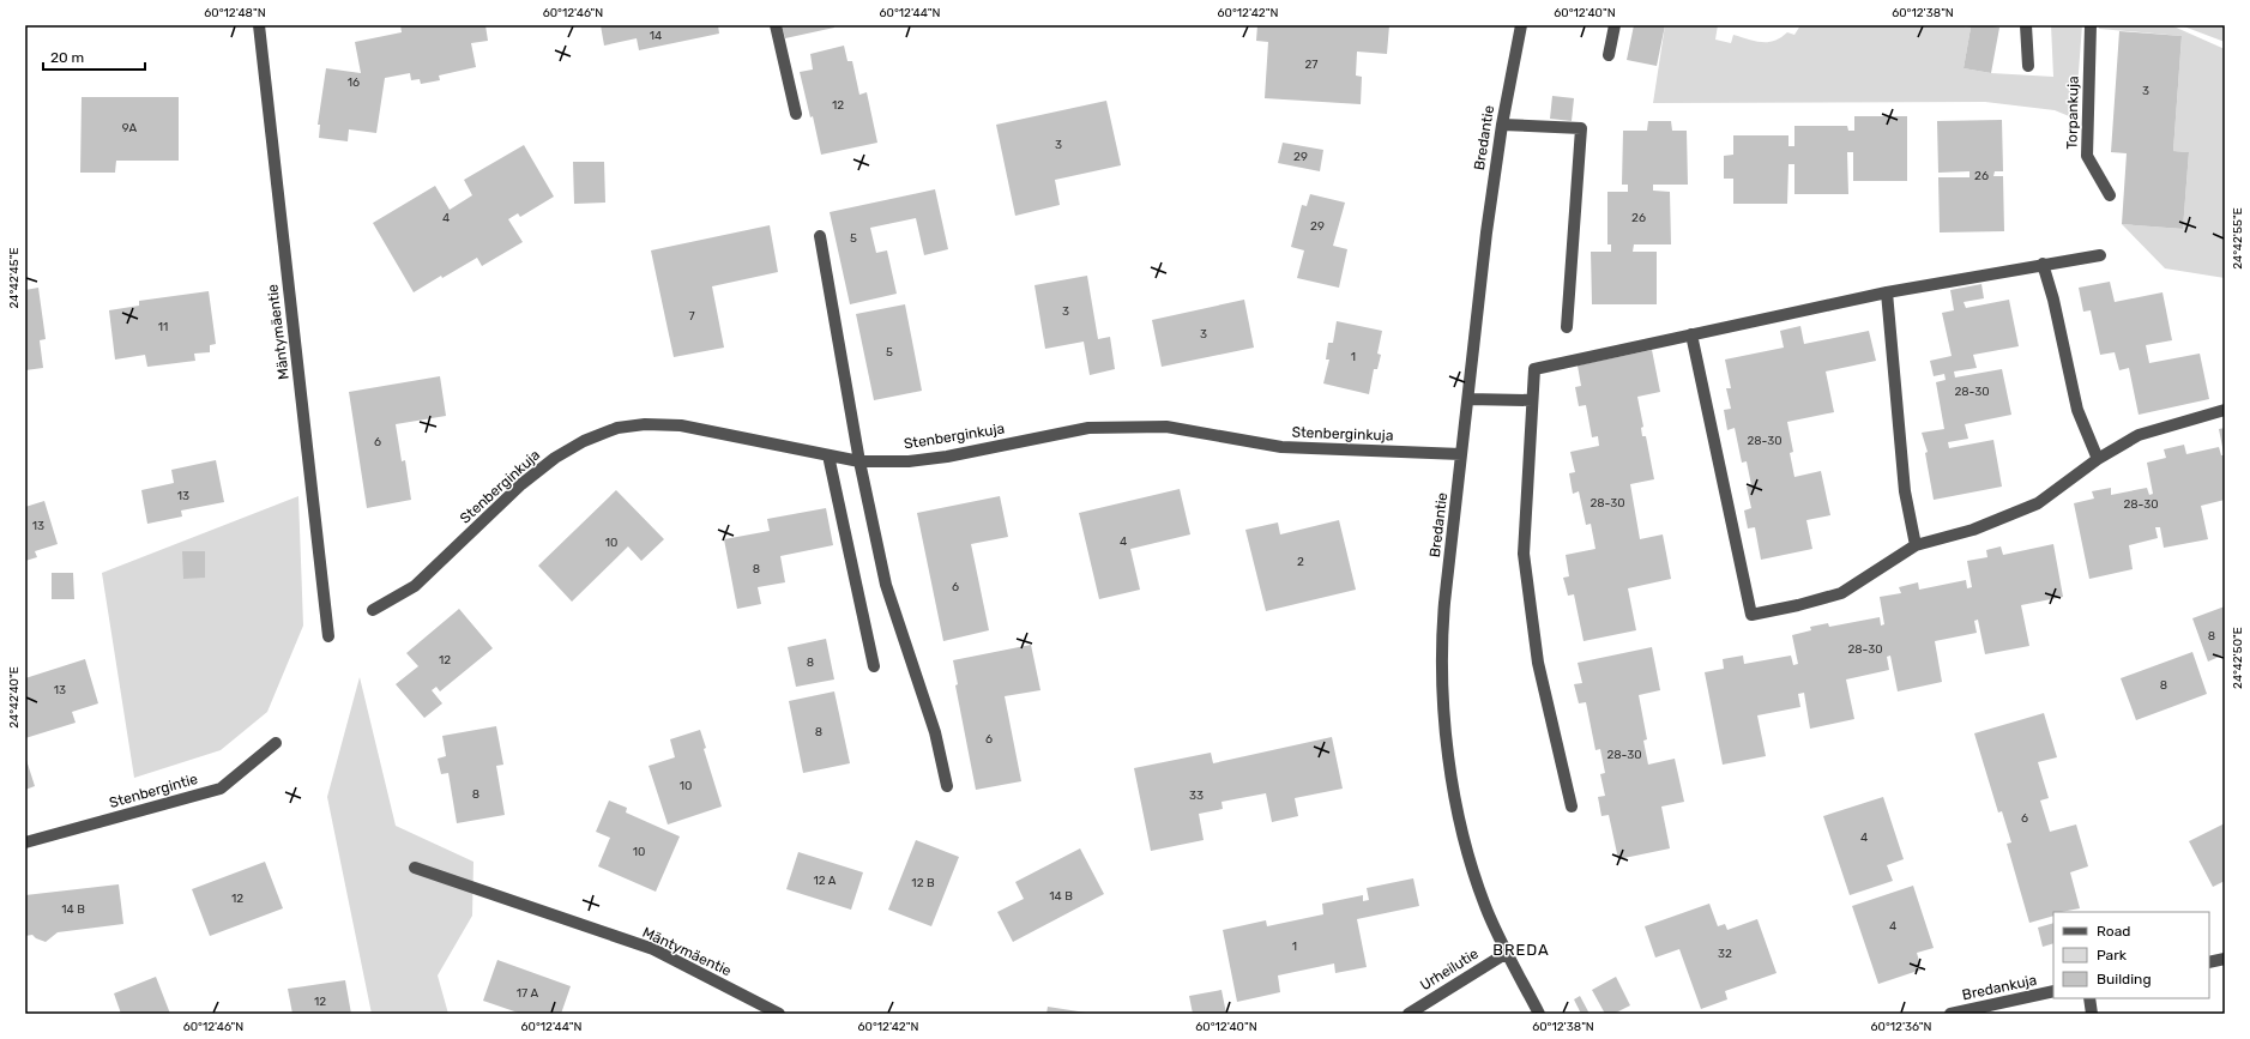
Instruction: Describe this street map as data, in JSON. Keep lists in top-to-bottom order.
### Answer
{
  "streets": {
    "street": [
      "Torpankuja",
      "Bredantie",
      "Mäntymäentie",
      "Stenberginkuja",
      "Stenbergintie",
      "Urheilutie",
      "Bredankuja"
    ]
  },
  "crossings": [
    ["Bredantie", "Stenberginkuja"],
    ["Bredantie", "Urheilutie"]
  ],
  "districts": ["BREDA"],
  "house_numbers": [
    "14",
    "27",
    "16",
    "3",
    "12",
    "9A",
    "3",
    "29",
    "26",
    "4",
    "26",
    "29",
    "5",
    "3",
    "7",
    "11",
    "3",
    "5",
    "1",
    "28-30",
    "28-30",
    "6",
    "13",
    "28-30",
    "28-30",
    "13",
    "4",
    "10",
    "2",
    "8",
    "6",
    "8",
    "28-30",
    "12",
    "8",
    "8",
    "13",
    "8",
    "6",
    "28-30",
    "10",
    "8",
    "33",
    "6",
    "4",
    "10",
    "12 A",
    "12 B",
    "14 B",
    "12",
    "14 B",
    "4",
    "1",
    "32",
    "17 A",
    "12"
  ],
  "legend": ["Road", "Park", "Building"],
  "scale_bar": "20 m",
  "coordinates": [
    "60°12'48\"N",
    "60°12'46\"N",
    "60°12'44\"N",
    "60°12'42\"N",
    "60°12'40\"N",
    "60°12'38\"N",
    "24°42'55\"E",
    "24°42'45\"E",
    "24°42'50\"E",
    "24°42'40\"E",
    "60°12'36\"N"
  ]
}
